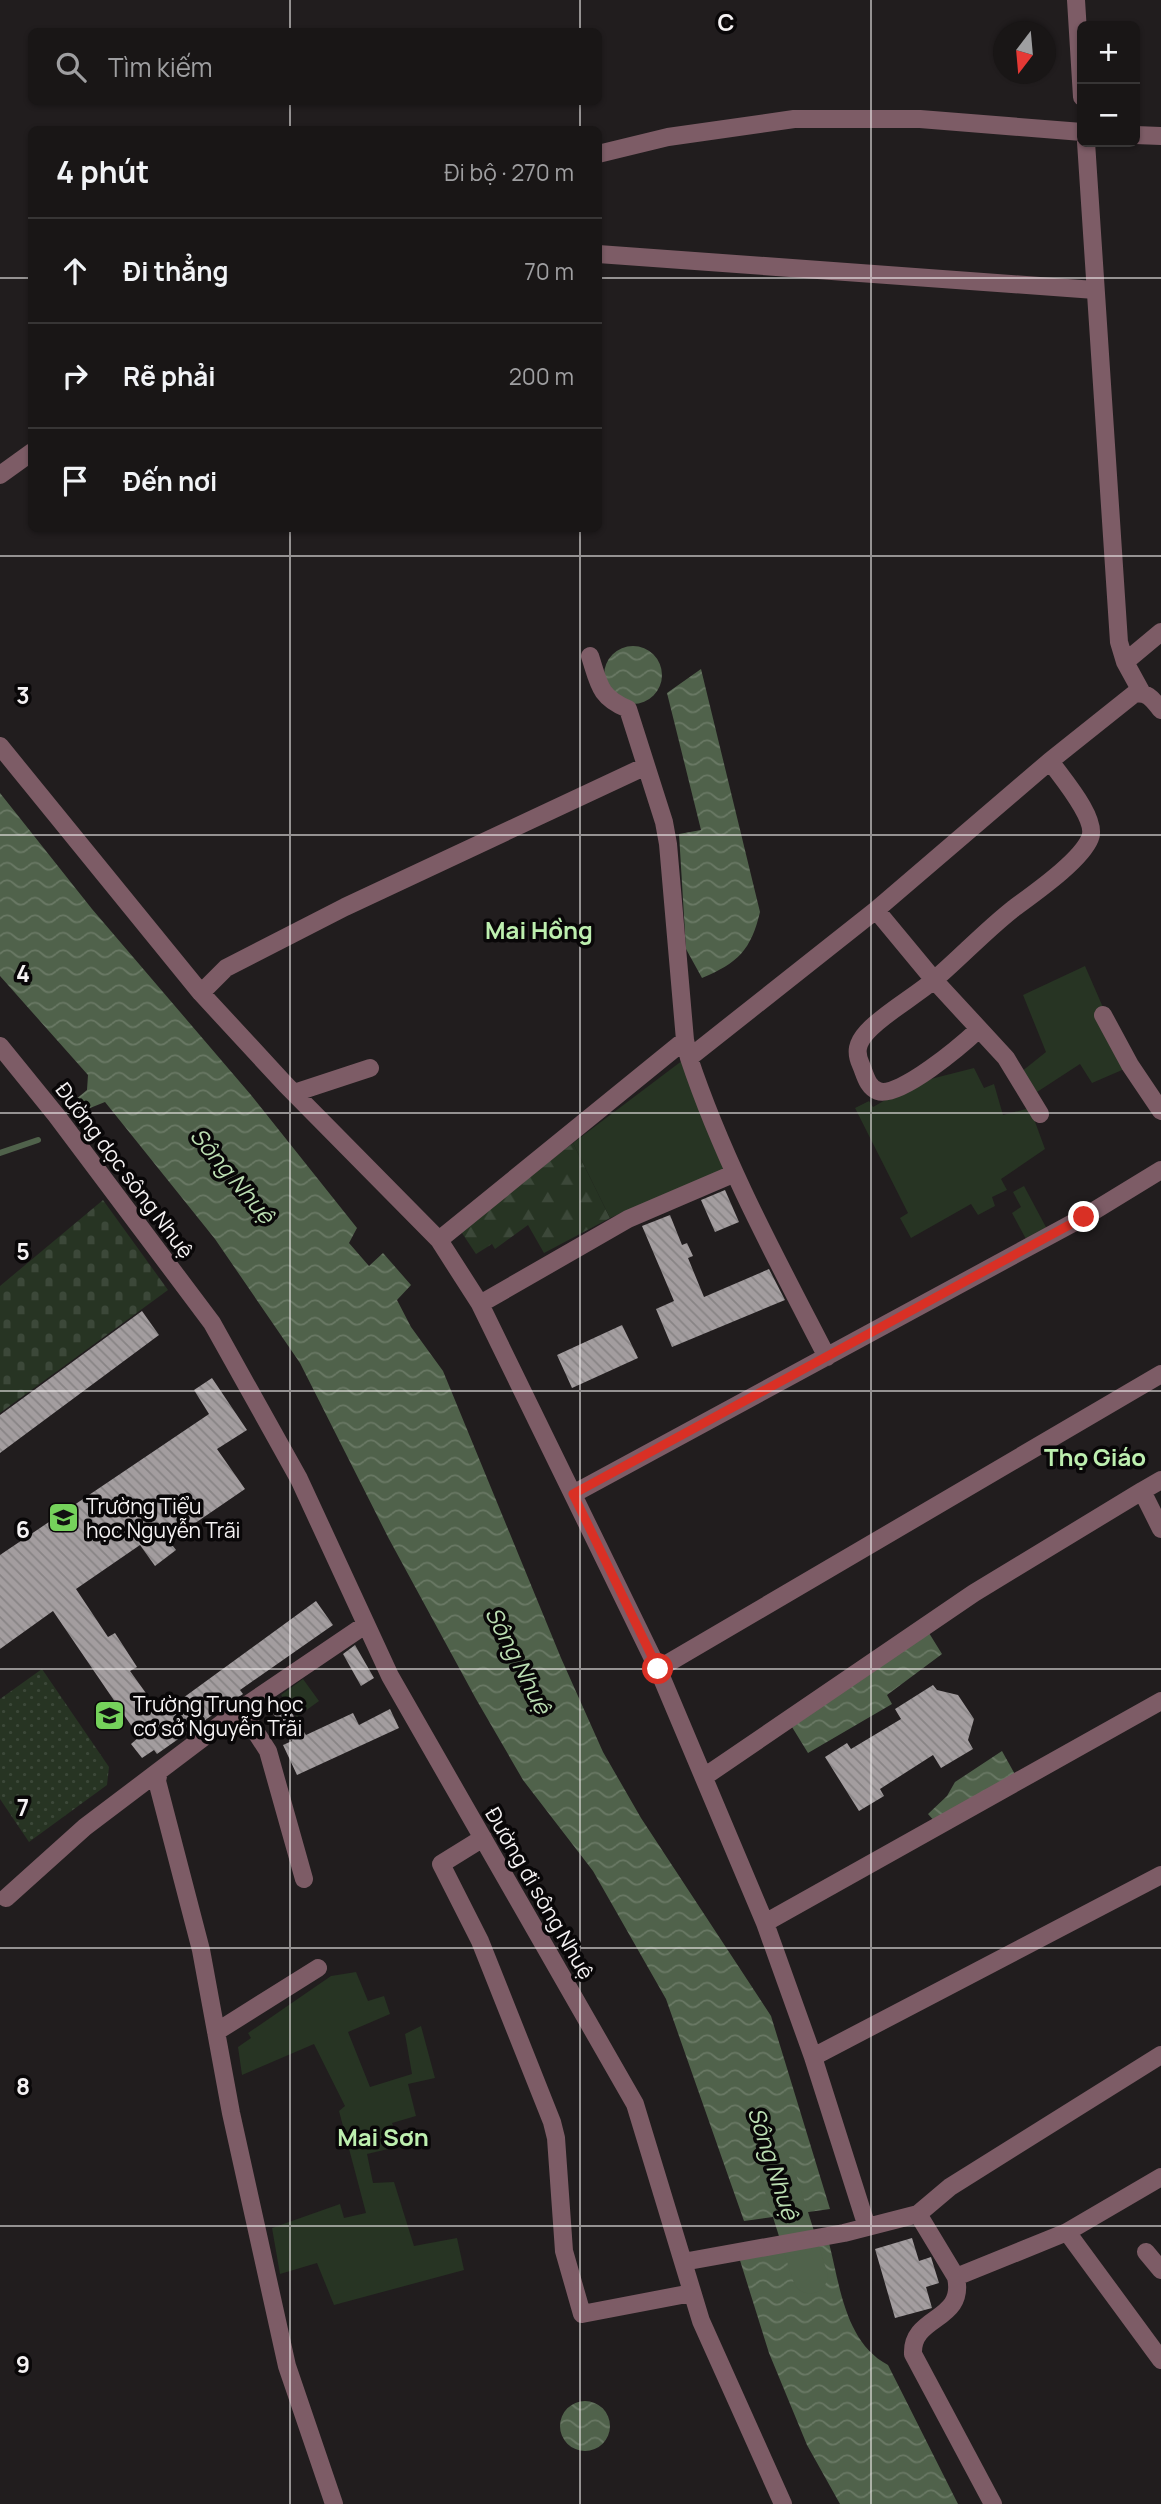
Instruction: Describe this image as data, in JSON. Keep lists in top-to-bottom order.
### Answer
{
  "streets": {
    "street": ["Đường dọc sông Nhuệ", "Đường đi sông Nhuệ"]
  },
  "crossings": [
    ["Đường dọc sông Nhuệ", "Đường đi sông Nhuệ"]
  ],
  "districts": ["Mai Hồng", "Thọ Giáo", "Mai Sơn"],
  "water": ["Sông Nhuệ"],
  "places": {
    "school or university": ["Trường Tiểu học Nguyễn Trãi", "Trường Trung học cơ sở Nguyễn Trãi"]
  },
  "north": "bottom",
  "page": {
    "map_buttons": ["+", "−"],
    "search": "Tìm kiếm",
    "heading": ["4 phút", "Đi bộ · 270 m"],
    "list": [
      ["Đi thẳng", "70 m"],
      ["Rẽ phải", "200 m"],
      "Đến nơi"
    ]
  },
  "grid": {
    "columns": ["C"],
    "rows": [
      "3",
      "4",
      "5",
      "6",
      "7",
      "8",
      "9"
    ]
  }
}
